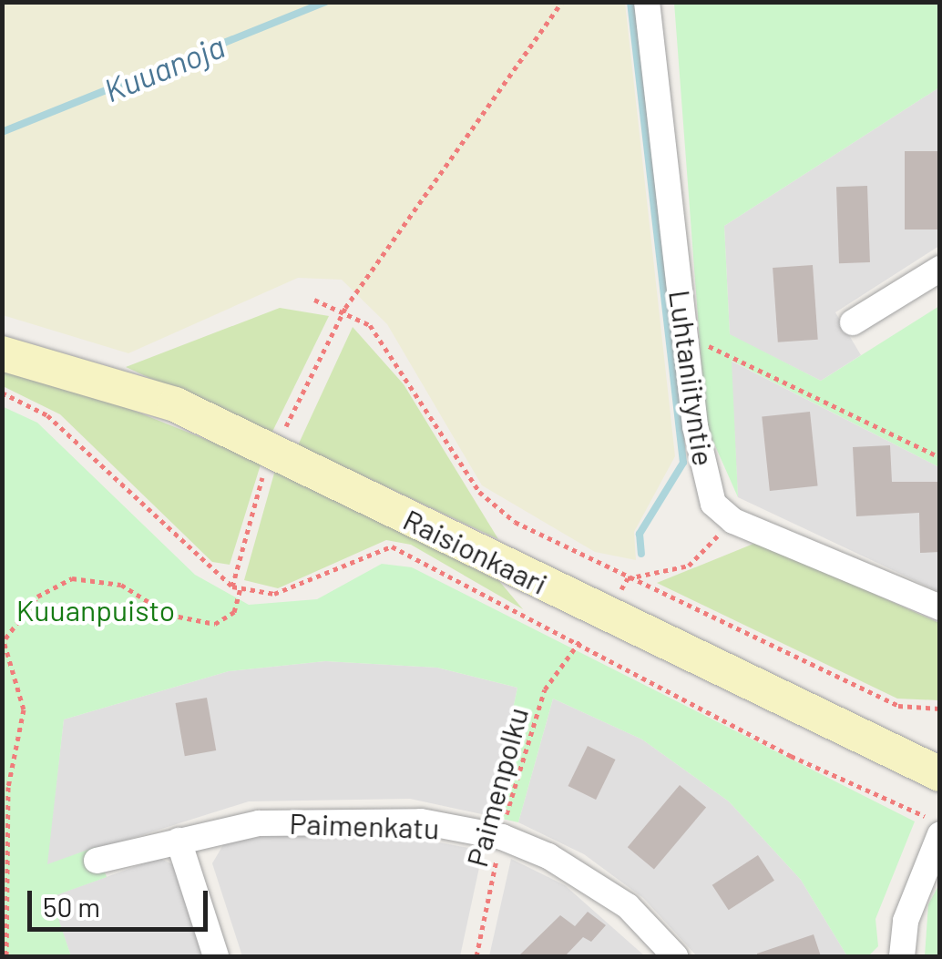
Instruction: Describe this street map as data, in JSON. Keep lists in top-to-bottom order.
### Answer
{
  "streets": {
    "main road": ["Raisionkaari"],
    "street": ["Luhtaniityntie", "Paimenkatu"],
    "path": ["Paimenpolku"]
  },
  "crossings": [
    ["Paimenpolku", "Paimenkatu"]
  ],
  "water": ["Kuuanoja"],
  "parks": ["Kuuanpuisto"],
  "scale_bar": "50 m"
}
